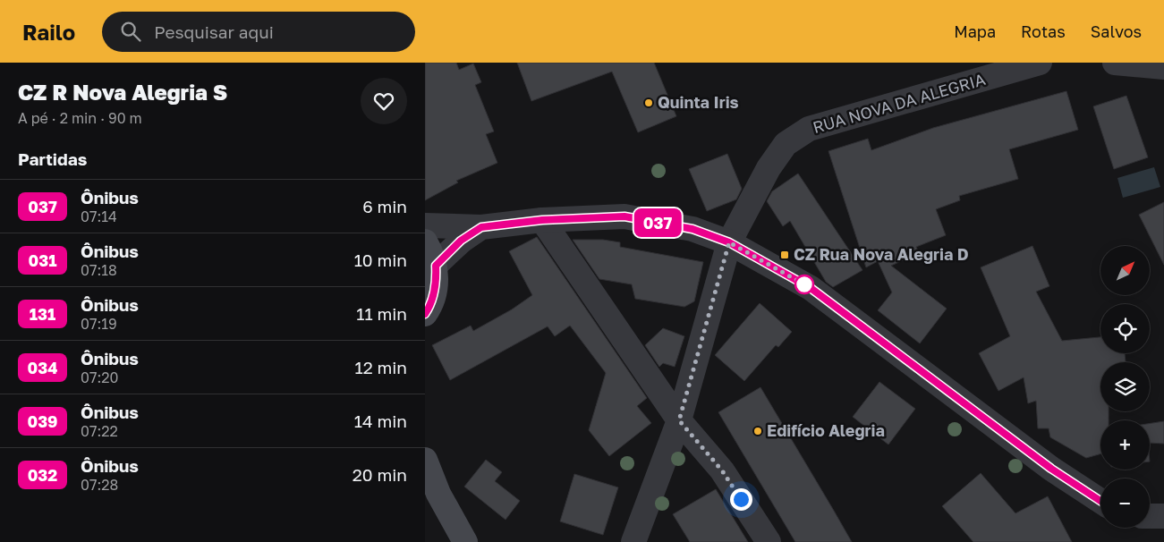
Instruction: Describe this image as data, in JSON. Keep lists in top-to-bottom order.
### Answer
{
  "streets": {
    "street": ["RUA NOVA DA ALEGRIA"]
  },
  "places": {
    "other": ["Quinta Iris", "Edifício Alegria"],
    "transit": ["CZ Rua Nova Alegria D"]
  },
  "lines": ["bus line 037"],
  "north": "top right",
  "page": {
    "header": "Railo",
    "search": "Pesquisar aqui",
    "nav": ["Mapa", "Rotas", "Salvos"],
    "heading": [
      ["CZ R Nova Alegria S", "A pé · 2 min · 90 m"],
      "Partidas"
    ],
    "on_map": "037",
    "list": [
      {
        "mark": "037",
        "name": "Ônibus",
        "note": "07:14",
        "value": "6 min"
      },
      {
        "mark": "031",
        "name": "Ônibus",
        "note": "07:18",
        "value": "10 min"
      },
      {
        "mark": "131",
        "name": "Ônibus",
        "note": "07:19",
        "value": "11 min"
      },
      {
        "mark": "034",
        "name": "Ônibus",
        "note": "07:20",
        "value": "12 min"
      },
      {
        "mark": "039",
        "name": "Ônibus",
        "note": "07:22",
        "value": "14 min"
      },
      {
        "mark": "032",
        "name": "Ônibus",
        "note": "07:28",
        "value": "20 min"
      }
    ],
    "map_buttons": ["+", "−"]
  }
}
